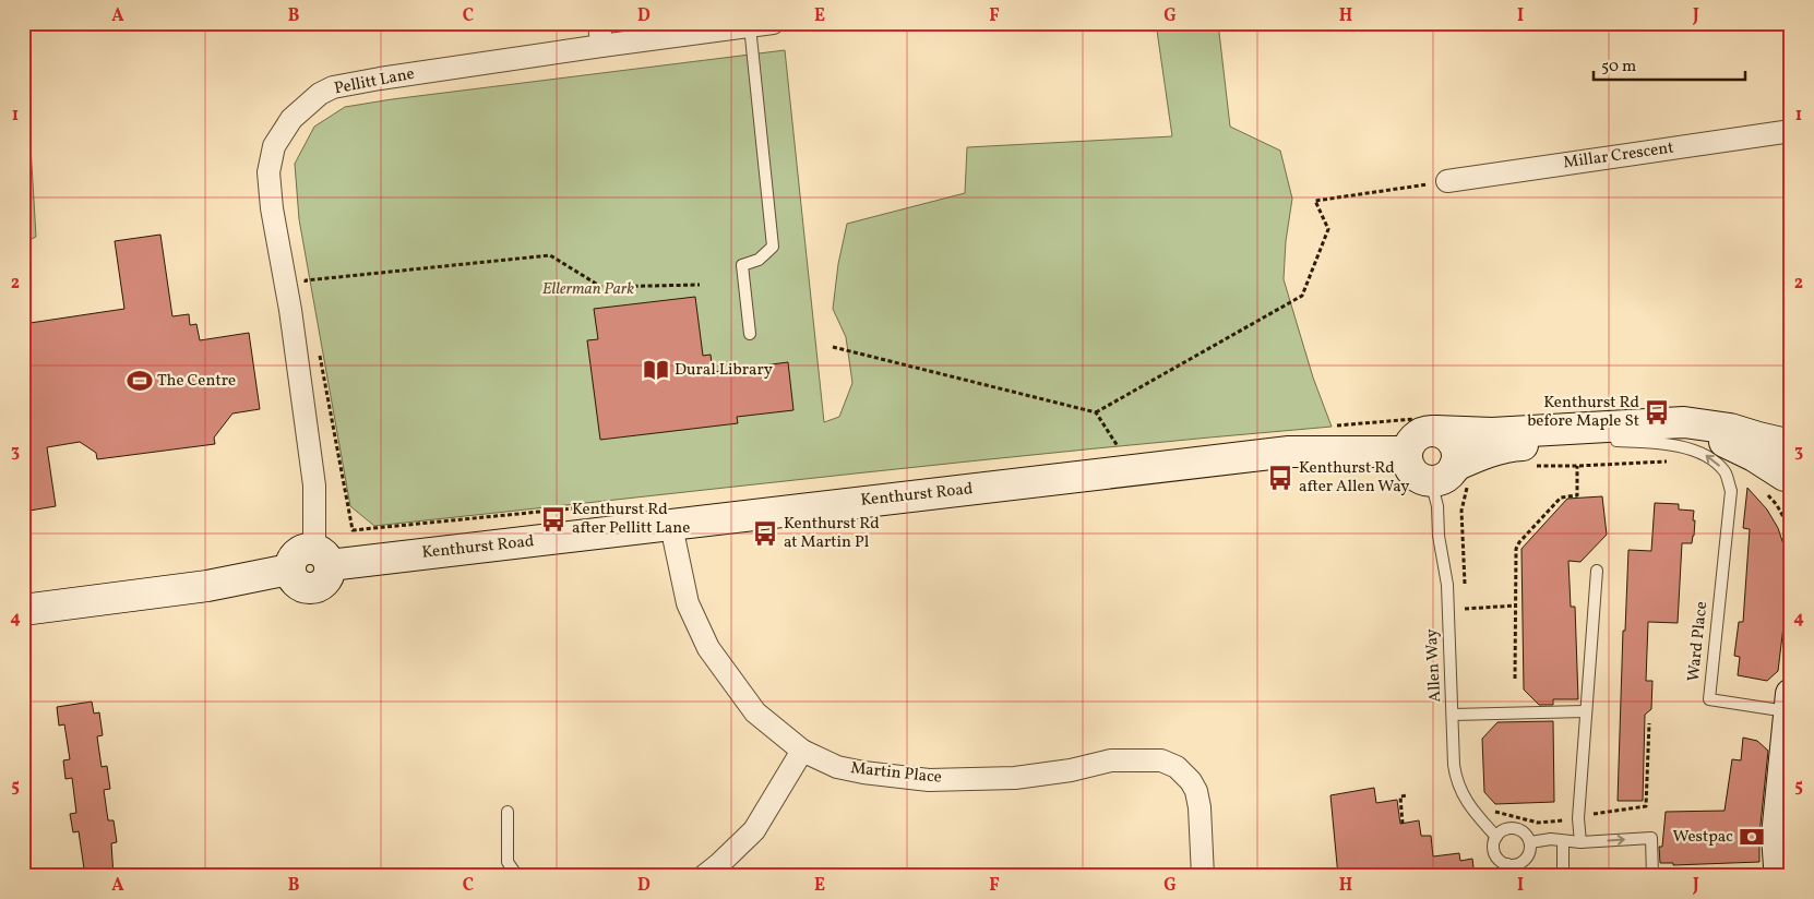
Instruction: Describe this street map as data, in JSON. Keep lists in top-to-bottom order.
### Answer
{
  "streets": {
    "main road": ["Kenthurst Road"],
    "street": ["Pellitt Lane", "Millar Crescent", "Martin Place"],
    "lane": ["Ward Place", "Allen Way"]
  },
  "crossings": [
    ["Pellitt Lane", "Kenthurst Road"],
    ["Kenthurst Road", "Allen Way"],
    ["Kenthurst Road", "Martin Place"]
  ],
  "parks": ["Ellerman Park"],
  "places": {
    "library": ["Dural Library"],
    "sports": ["The Centre"],
    "bus stop": [
      "Kenthurst Rd before Maple St",
      "Kenthurst Rd after Allen Way",
      "Kenthurst Rd after Pellitt Lane",
      "Kenthurst Rd at Martin Pl"
    ],
    "bank": ["Westpac"]
  },
  "scale_bar": "50 m",
  "grid": {
    "columns": [
      "A",
      "B",
      "C",
      "D",
      "E",
      "F",
      "G",
      "H",
      "I",
      "J"
    ],
    "rows": [
      "1",
      "2",
      "3",
      "4",
      "5"
    ]
  }
}
